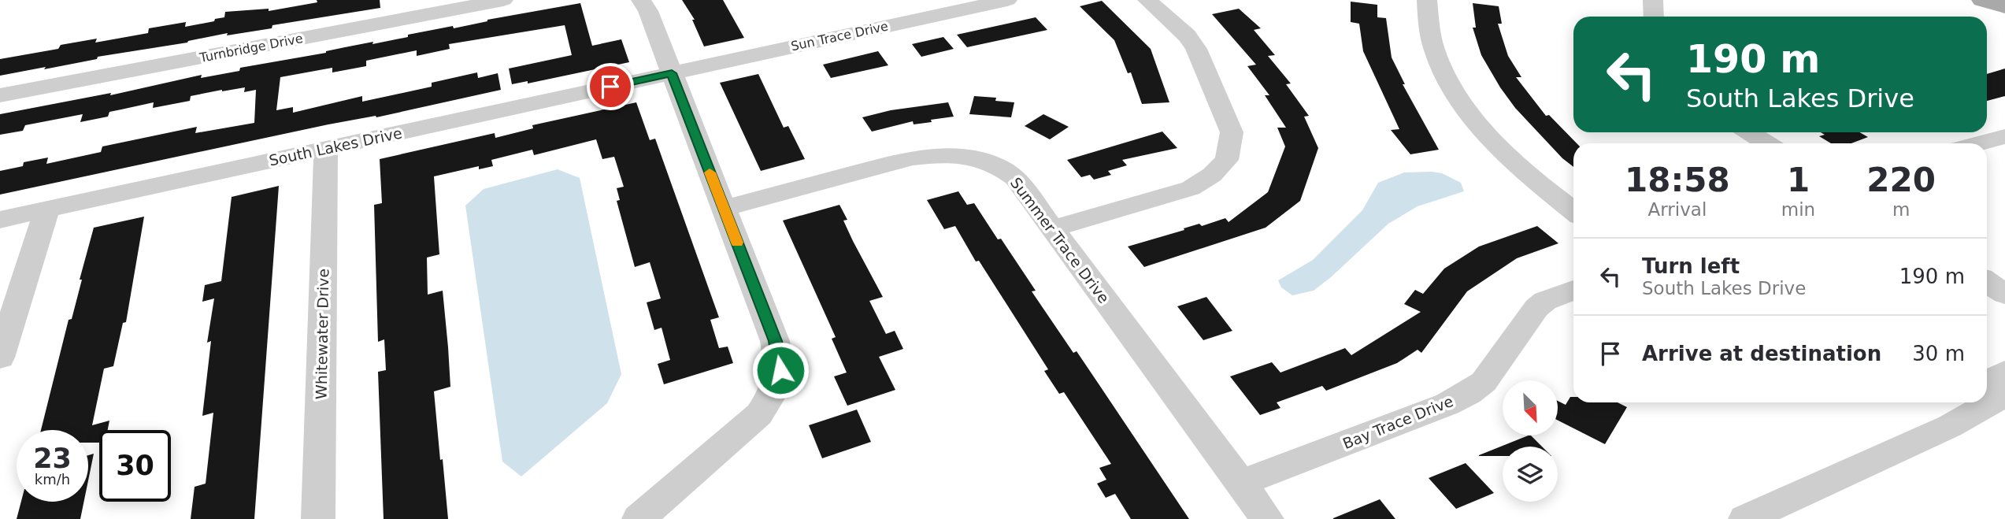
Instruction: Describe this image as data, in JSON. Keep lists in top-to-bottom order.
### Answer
{
  "streets": {
    "street": [
      "Sun Trace Drive",
      "Turnbridge Drive",
      "South Lakes Drive",
      "Summer Trace Drive",
      "Whitewater Drive",
      "Bay Trace Drive"
    ]
  },
  "crossings": [
    ["Sun Trace Drive", "South Lakes Drive"],
    ["South Lakes Drive", "Whitewater Drive"],
    ["Summer Trace Drive", "Bay Trace Drive"]
  ],
  "north": "bottom right",
  "page": {
    "turn": ["190 m", "South Lakes Drive"],
    "eta": [
      "18:58",
      "Arrival",
      "1",
      "min",
      "220",
      "m"
    ],
    "list": [
      {
        "name": "Turn left",
        "note": "South Lakes Drive",
        "value": "190 m"
      },
      {
        "name": "Arrive at destination",
        "value": "30 m"
      }
    ],
    "speed": "23 km/h",
    "limit": "30"
  }
}
